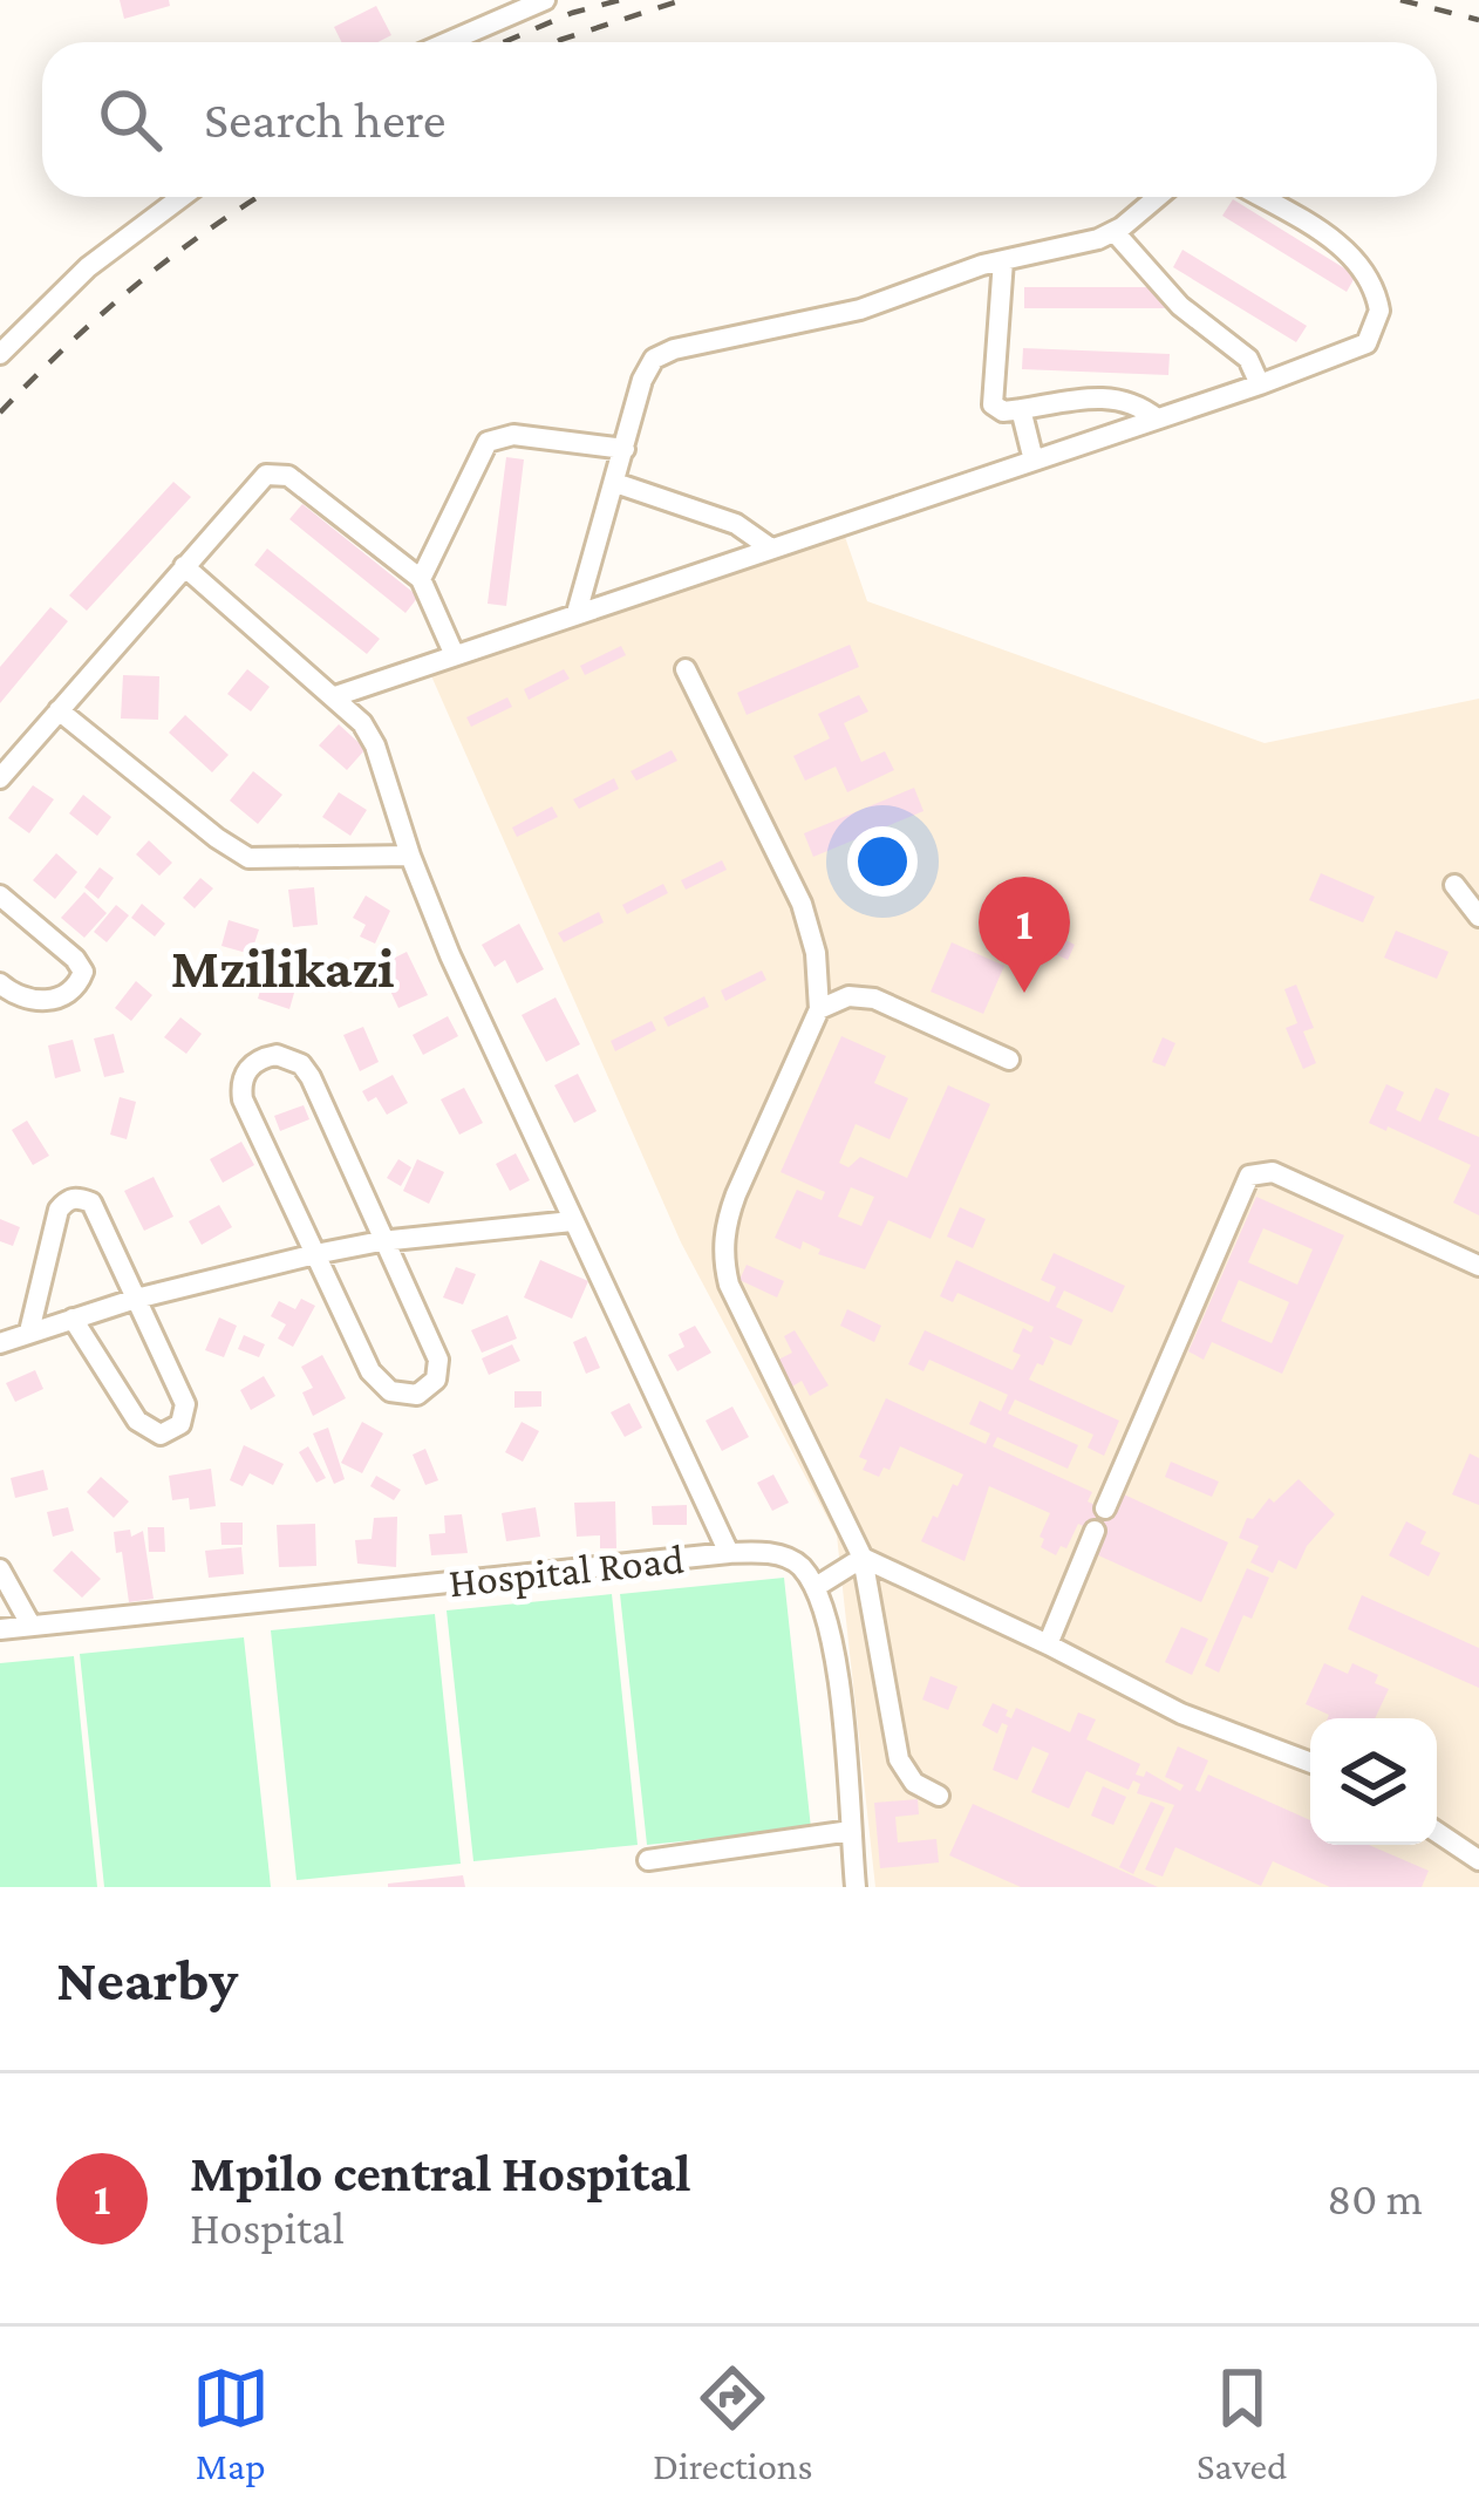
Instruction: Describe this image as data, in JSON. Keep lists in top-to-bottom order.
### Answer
{
  "streets": {
    "street": ["Hospital Road"]
  },
  "districts": ["Mzilikazi"],
  "page": {
    "search": "Search here",
    "pins": "1",
    "heading": "Nearby",
    "list": [
      {
        "mark": "1",
        "name": "Mpilo central Hospital",
        "note": "Hospital",
        "value": "80 m"
      }
    ],
    "nav": ["Map", "Directions", "Saved"]
  }
}
